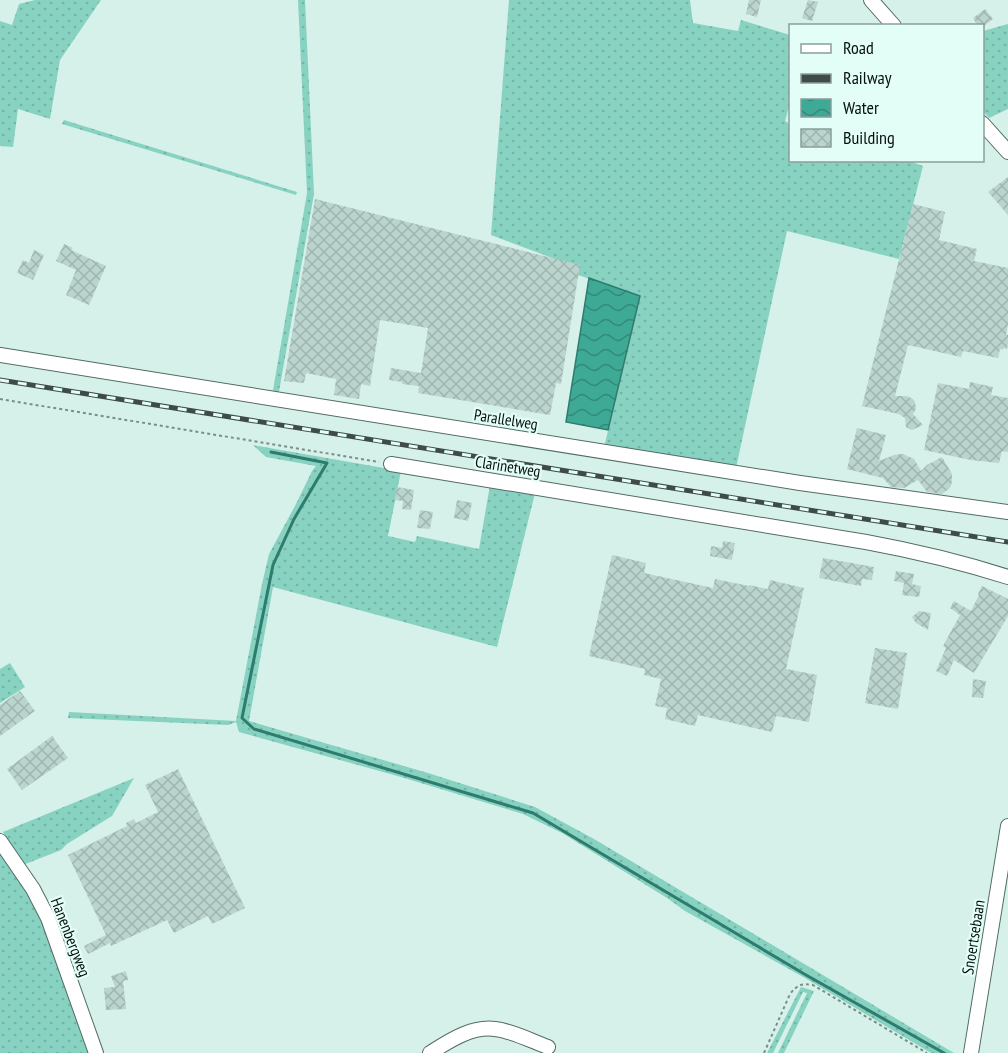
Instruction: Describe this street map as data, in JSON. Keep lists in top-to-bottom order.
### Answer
{
  "streets": {
    "street": [
      "Parallelweg",
      "Clarinetweg",
      "Hanenbergweg",
      "Snoertsebaan"
    ]
  },
  "legend": [
    "Road",
    "Railway",
    "Water",
    "Building"
  ]
}
